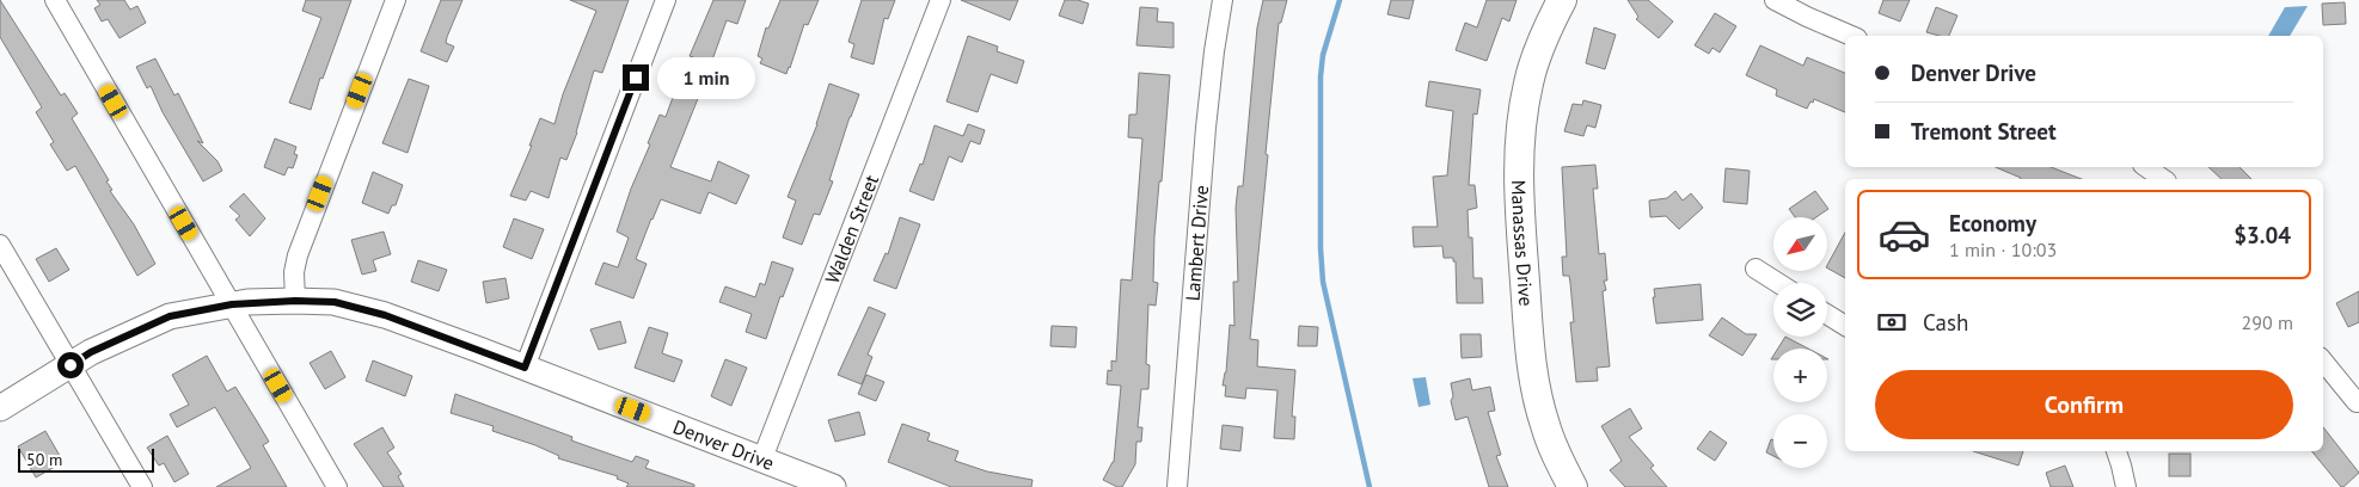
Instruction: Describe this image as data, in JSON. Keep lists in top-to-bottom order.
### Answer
{
  "streets": {
    "main road": ["Manassas Drive"],
    "street": ["Walden Street", "Lambert Drive", "Denver Drive"]
  },
  "crossings": [
    ["Walden Street", "Denver Drive"]
  ],
  "scale_bar": "50 m",
  "north": "bottom left",
  "page": {
    "banner": ["Denver Drive", "Tremont Street"],
    "bubble": "1 min",
    "list": [
      {
        "name": "Economy",
        "note": "1 min · 10:03",
        "value": "$3.04"
      }
    ],
    "map_buttons": ["+", "−"],
    "pay": ["Cash", "290 m"],
    "buttons": "Confirm",
    "scale": "50 m"
  }
}
